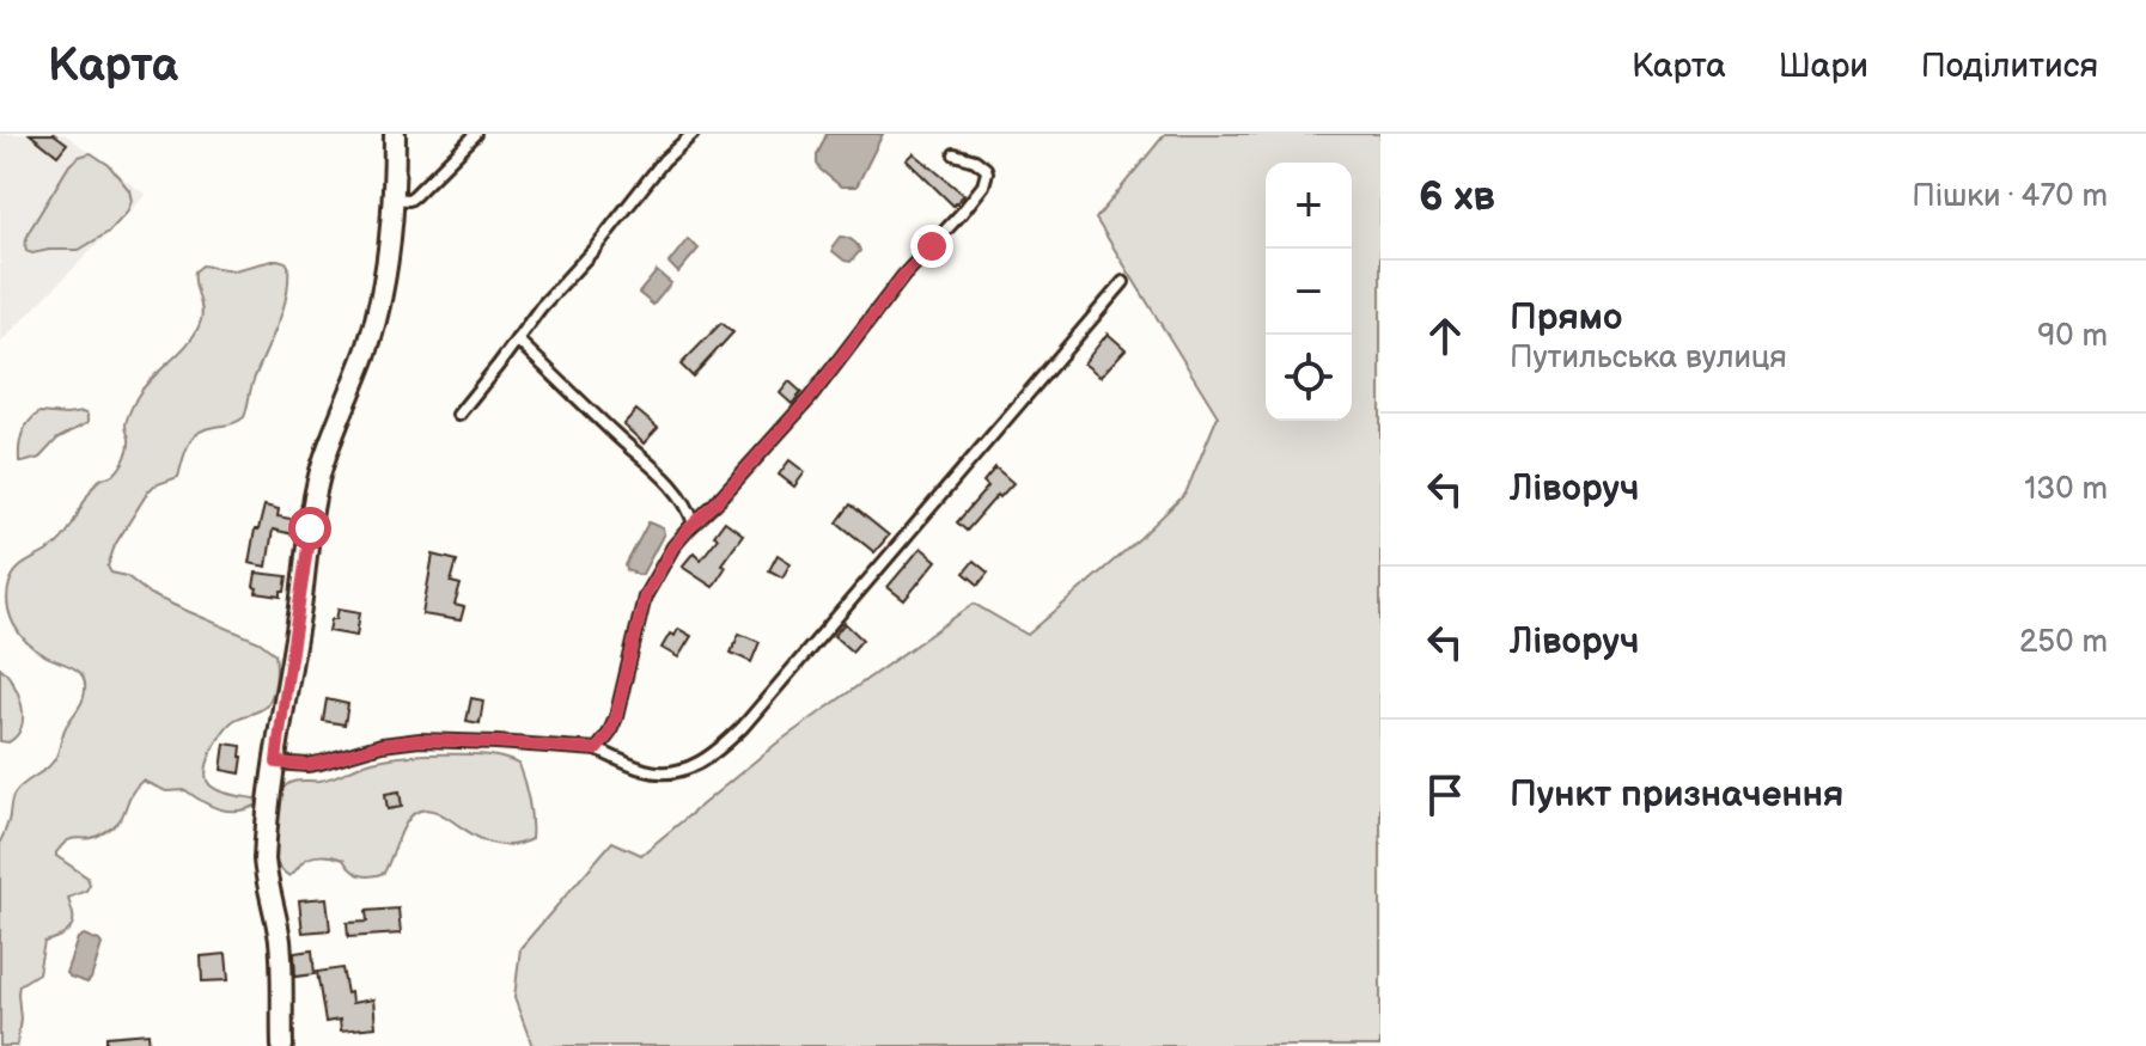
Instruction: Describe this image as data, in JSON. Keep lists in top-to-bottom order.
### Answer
{
  "page": {
    "header": "Карта",
    "nav": ["Карта", "Шари", "Поділитися"],
    "heading": ["6 хв", "Пішки · 470 m"],
    "map_buttons": ["+", "−"],
    "list": [
      ["Прямо", "Путильська вулиця", "90 m"],
      ["Ліворуч", "130 m"],
      ["Ліворуч", "250 m"],
      "Пункт призначення"
    ]
  }
}
